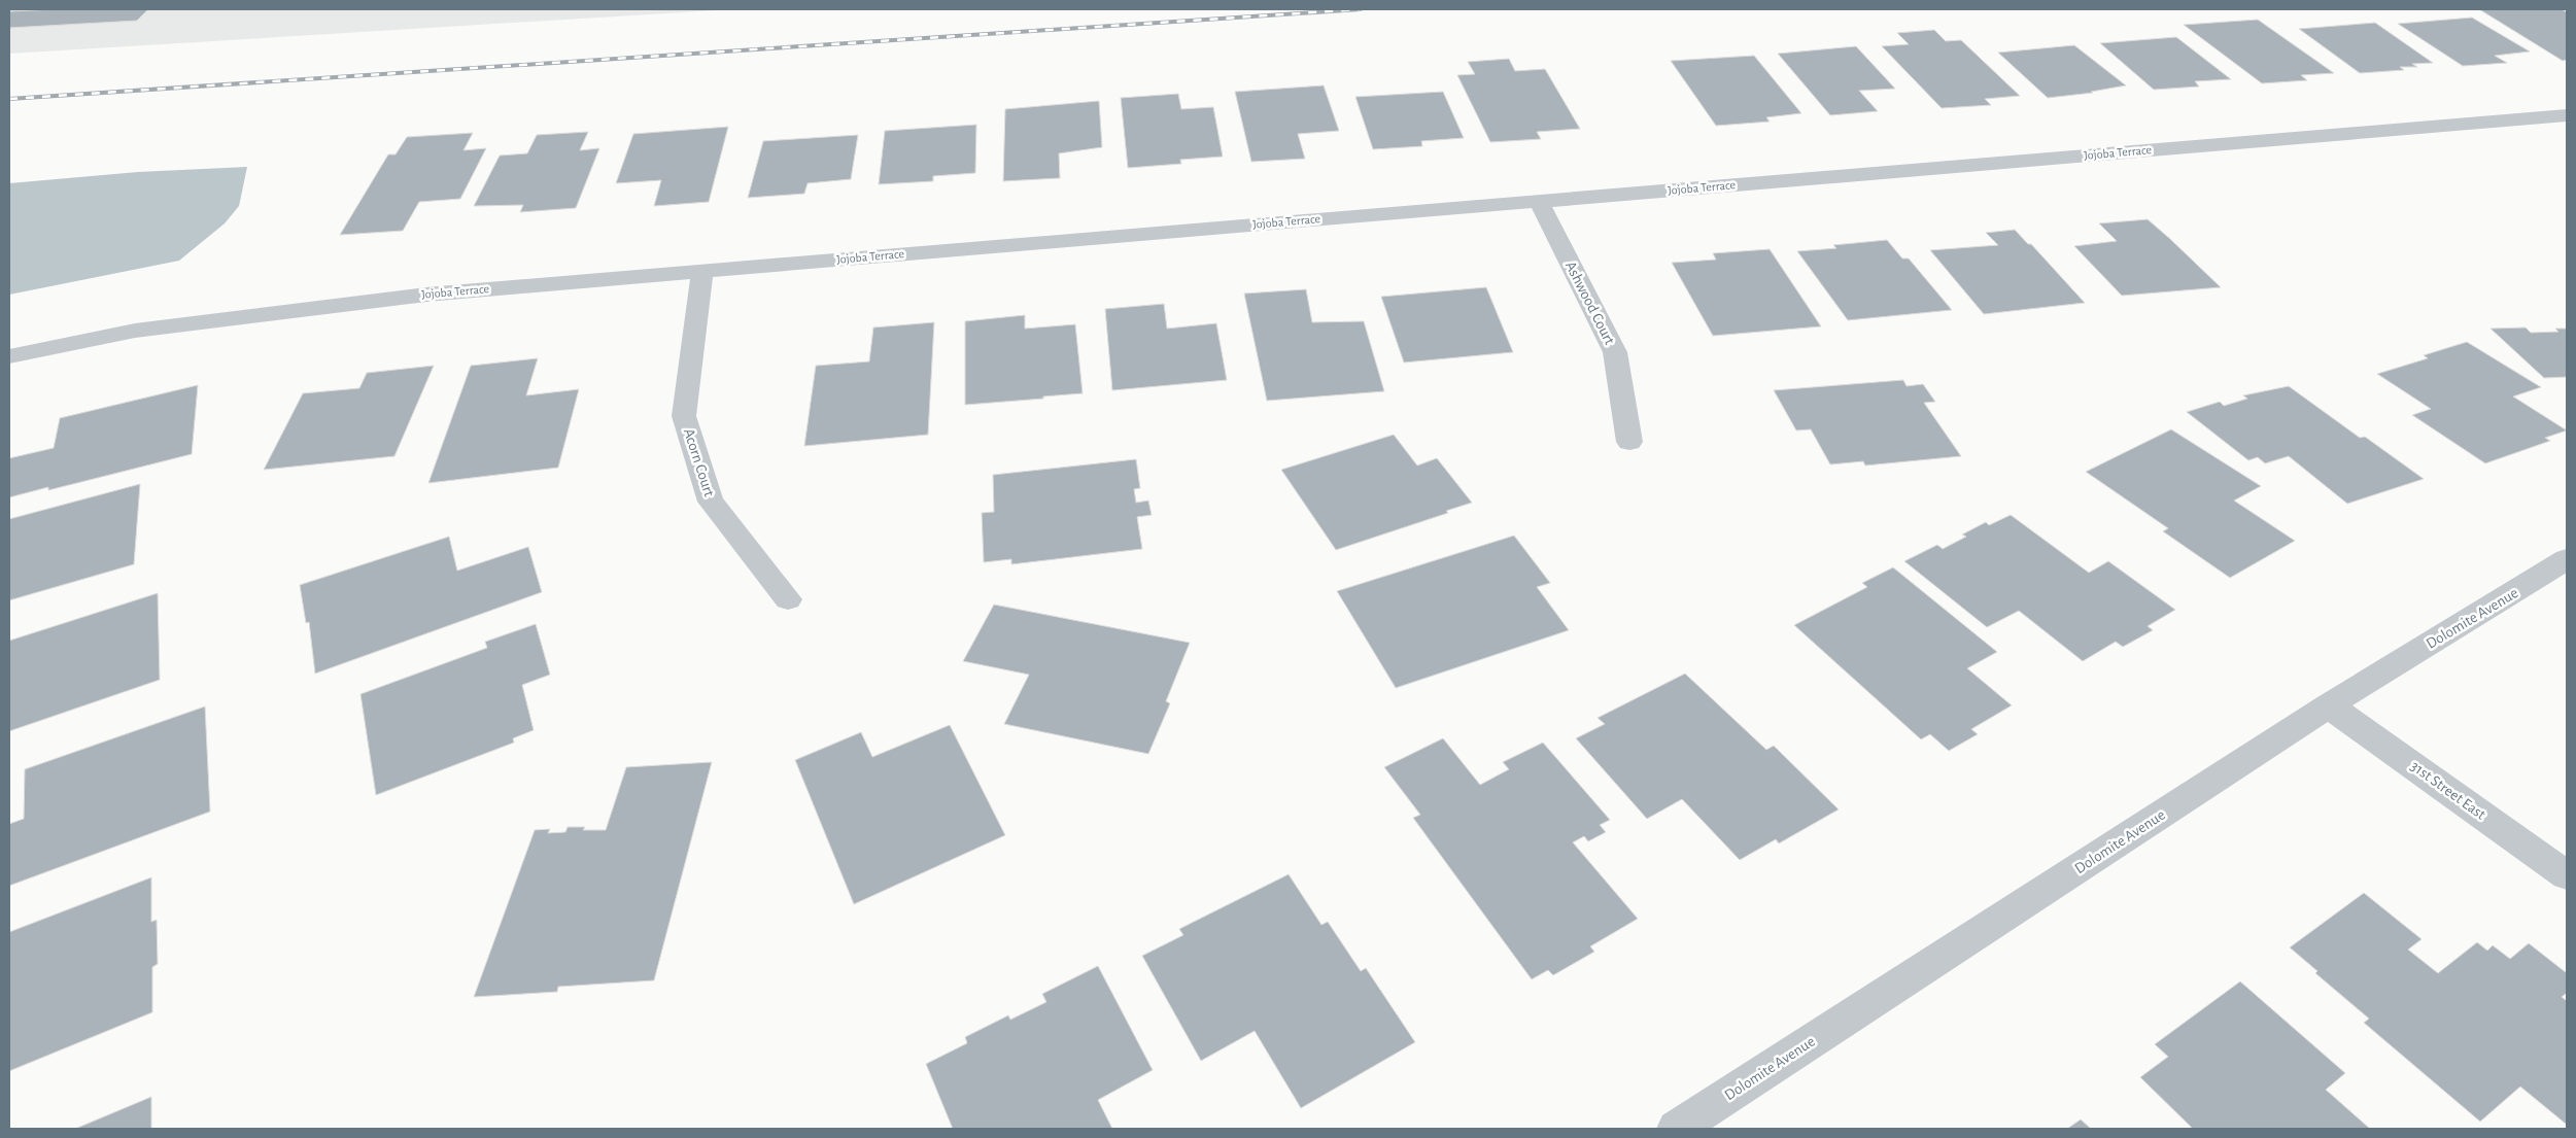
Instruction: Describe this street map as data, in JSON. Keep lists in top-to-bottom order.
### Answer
{
  "streets": {
    "street": [
      "Jojoba Terrace",
      "Ashwood Court",
      "Acorn Court",
      "Dolomite Avenue",
      "31st Street East"
    ]
  },
  "crossings": [
    ["Jojoba Terrace", "Ashwood Court"],
    ["Jojoba Terrace", "Acorn Court"],
    ["Dolomite Avenue", "31st Street East"]
  ]
}
